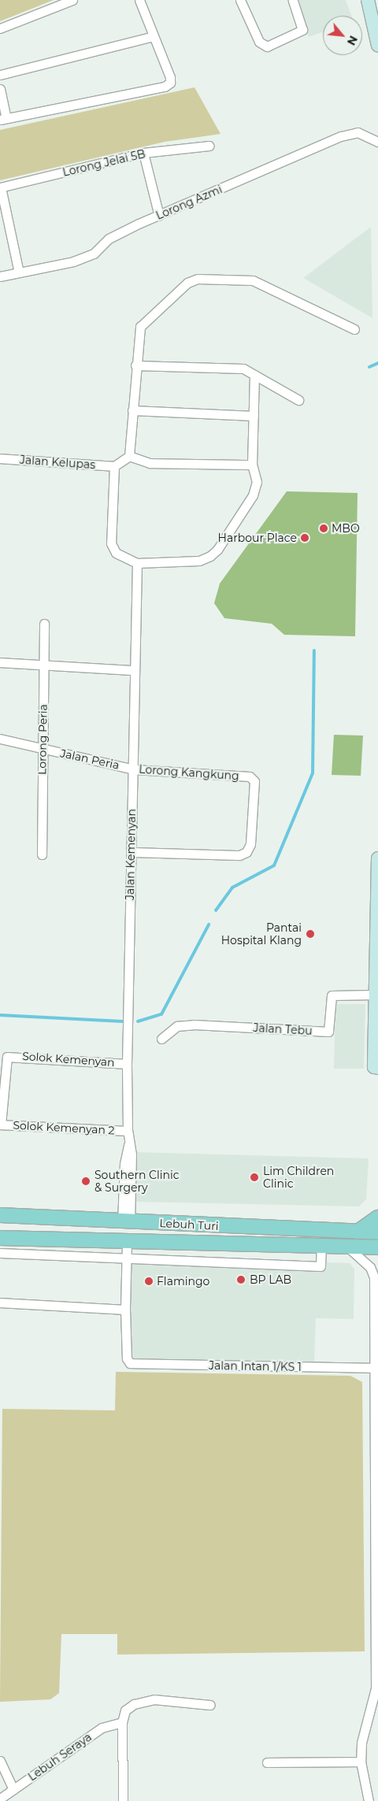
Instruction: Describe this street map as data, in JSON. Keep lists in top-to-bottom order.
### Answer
{
  "streets": {
    "main road": ["Lebuh Turi"],
    "street": [
      "Lorong Jelai 5B",
      "Lorong Azmi",
      "Jalan Kelupas",
      "Lorong Peria",
      "Jalan Peria",
      "Lorong Kangkung",
      "Jalan Kemenyan",
      "Jalan Tebu",
      "Solok Kemenyan",
      "Solok Kemenyan 2",
      "Jalan Intan 1/KS 1",
      "Lebuh Seraya"
    ]
  },
  "crossings": [
    ["Lorong Peria", "Jalan Peria"],
    ["Jalan Peria", "Lorong Kangkung"],
    ["Jalan Peria", "Jalan Kemenyan"],
    ["Lorong Kangkung", "Jalan Kemenyan"],
    ["Jalan Kemenyan", "Solok Kemenyan"],
    ["Jalan Kemenyan", "Solok Kemenyan 2"],
    ["Jalan Kemenyan", "Lebuh Turi"],
    ["Solok Kemenyan", "Solok Kemenyan 2"]
  ],
  "places": [
    "MBO",
    "Harbour Place",
    "Pantai Hospital Klang",
    "Lim Children Clinic",
    "Southern Clinic & Surgery",
    "BP LAB",
    "Flamingo"
  ],
  "north": "bottom right"
}
